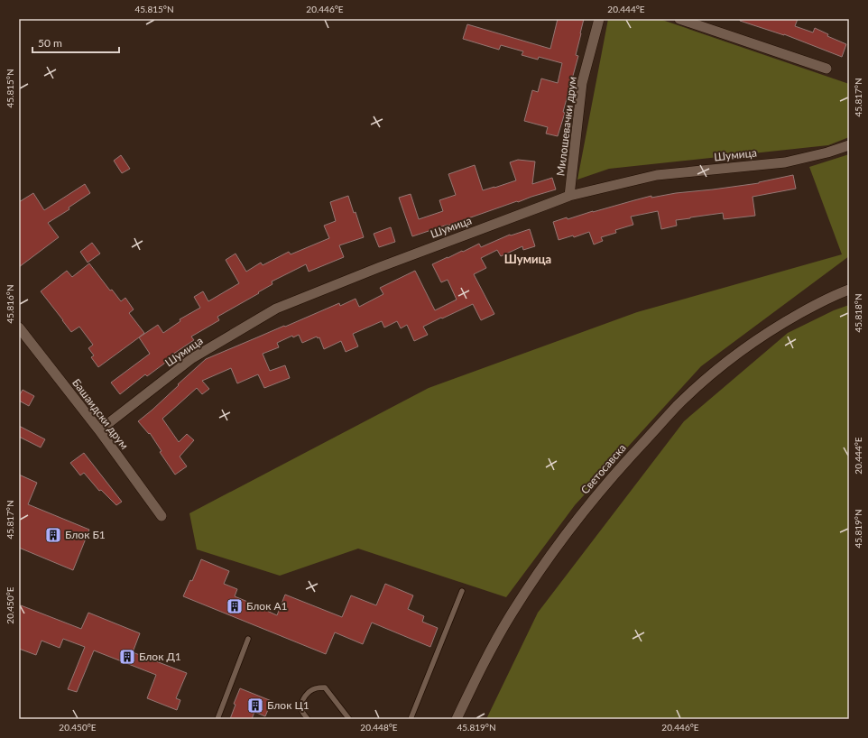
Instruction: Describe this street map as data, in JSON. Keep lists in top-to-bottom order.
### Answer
{
  "streets": {
    "street": [
      "Милошевачки друм",
      "Шумица",
      "Башаидски друм",
      "Светосавска"
    ]
  },
  "crossings": [
    ["Милошевачки друм", "Шумица"],
    ["Шумица", "Башаидски друм"]
  ],
  "districts": ["Шумица"],
  "places": {
    "building": [
      "Блок Б1",
      "Блок А1",
      "Блок Д1",
      "Блок Ц1"
    ]
  },
  "scale_bar": "50 m",
  "coordinates": [
    "45.815°N",
    "20.446°E",
    "20.444°E",
    "45.817°N",
    "45.816°N",
    "45.818°N",
    "45.819°N",
    "20.450°E",
    "20.448°E"
  ]
}
